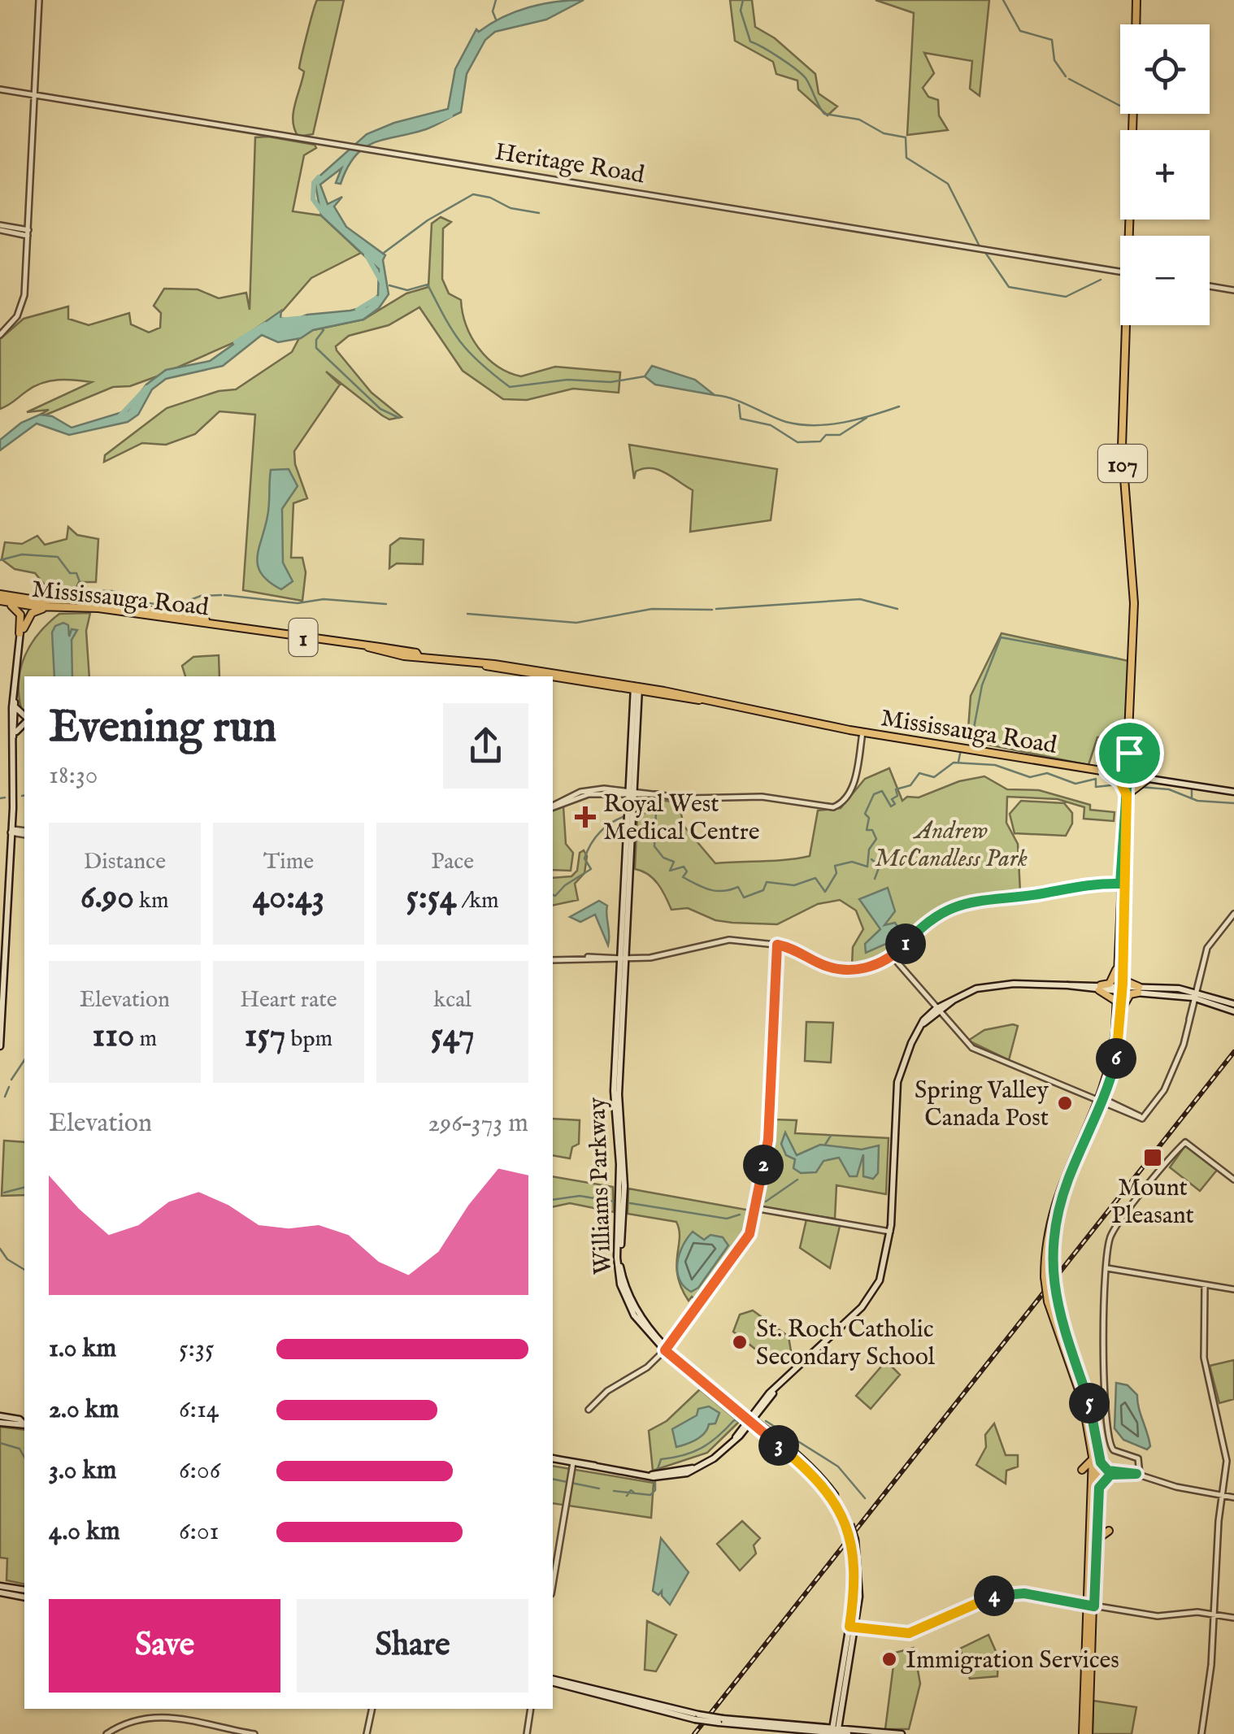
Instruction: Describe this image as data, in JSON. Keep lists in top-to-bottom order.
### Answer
{
  "streets": {
    "main road": [
      "107",
      "Mississauga Road",
      "1",
      "Williams Parkway"
    ],
    "street": ["Heritage Road"]
  },
  "crossings": [
    ["107", "Mississauga Road"],
    ["Mississauga Road", "Williams Parkway"]
  ],
  "parks": ["Andrew McCandless Park"],
  "places": {
    "health": ["Royal West Medical Centre"],
    "other": ["Spring Valley Canada Post", "St. Roch Catholic Secondary School", "Immigration Services"],
    "transit": ["Mount Pleasant"]
  },
  "page": {
    "map_buttons": ["+", "−"],
    "heading": ["Evening run", "18:30"],
    "stats": [
      ["Distance", "6.90 km"],
      ["Time", "40:43"],
      ["Pace", "5:54 /km"],
      ["Elevation", "110 m"],
      ["Heart rate", "157 bpm"],
      ["kcal", "547"]
    ],
    "pins": [
      "1",
      "6",
      "2",
      "5",
      "3",
      "4"
    ],
    "chart": ["Elevation", "296–373 m"],
    "list": [
      {
        "name": "1.0 km",
        "note": "5:35"
      },
      {
        "name": "2.0 km",
        "note": "6:14"
      },
      {
        "name": "3.0 km",
        "note": "6:06"
      },
      {
        "name": "4.0 km",
        "note": "6:01"
      }
    ],
    "buttons": ["Save", "Share"]
  }
}
